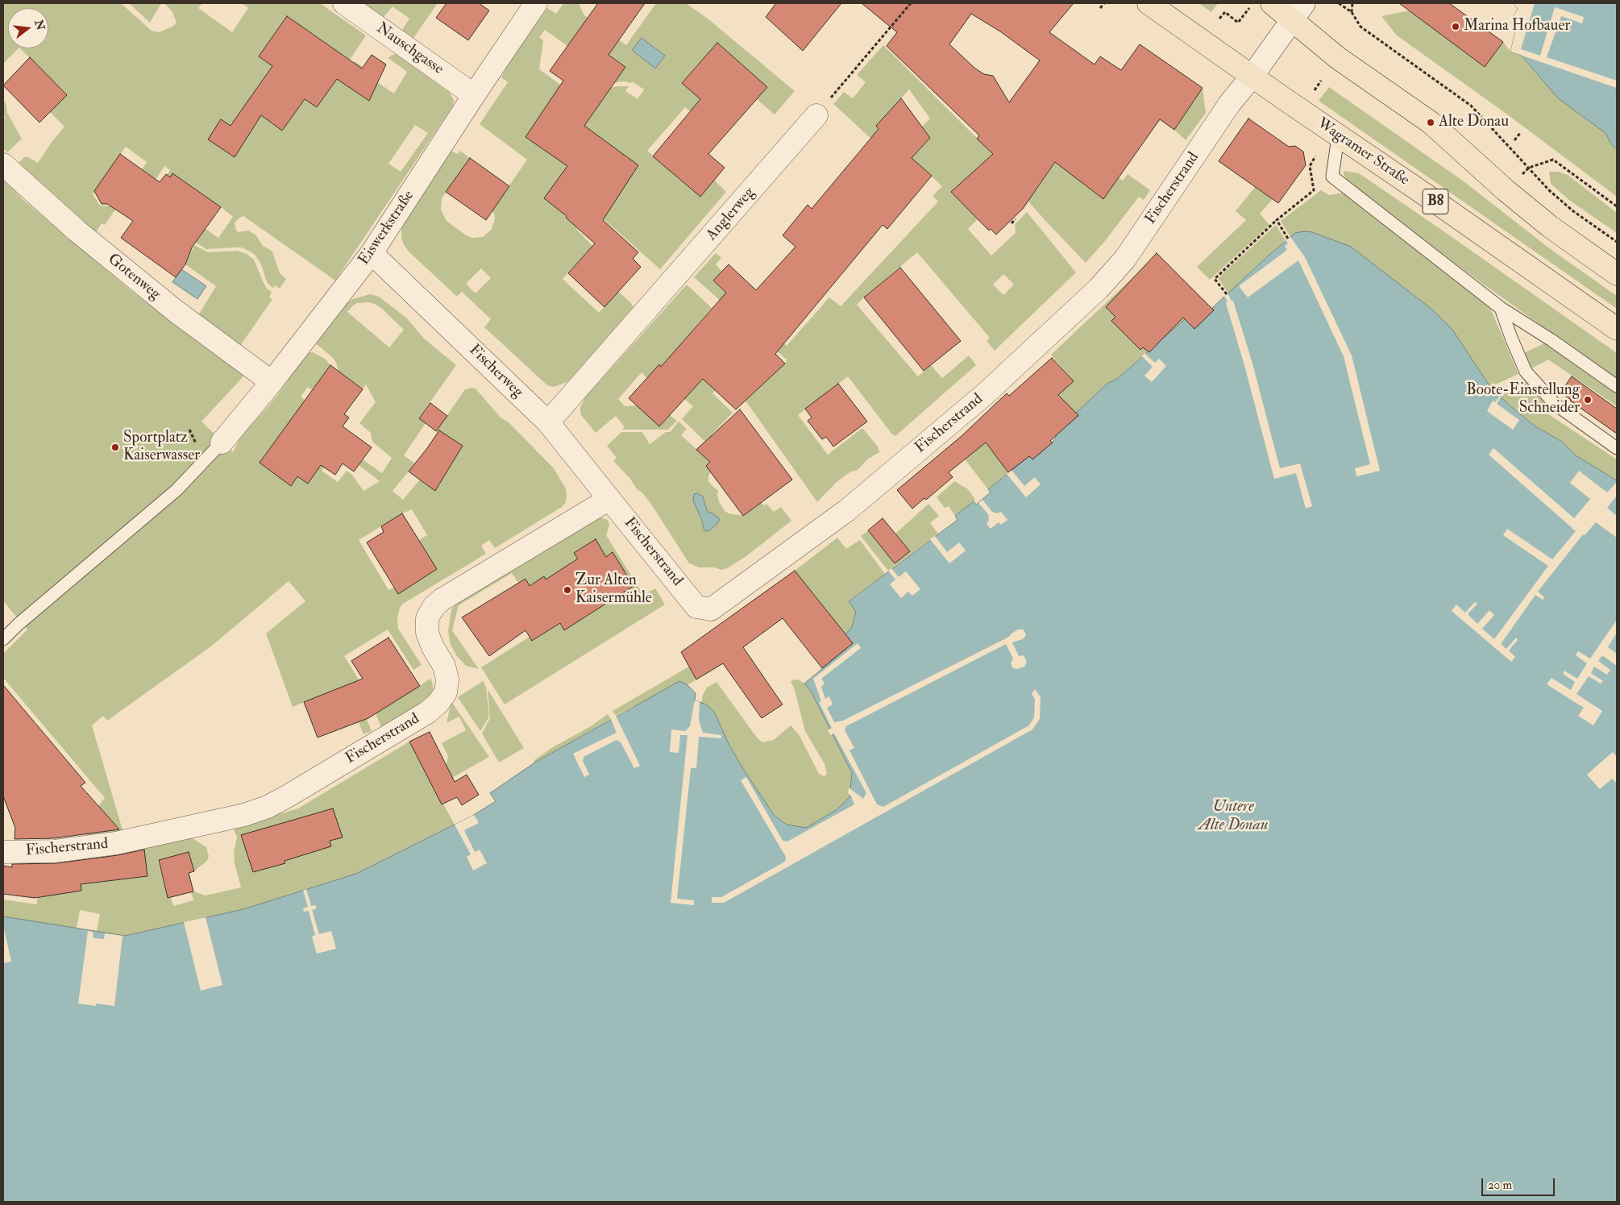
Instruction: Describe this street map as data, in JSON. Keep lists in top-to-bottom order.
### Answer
{
  "streets": {
    "main road": ["Wagramer Straße", "B8"],
    "street": [
      "Nauschgasse",
      "Fischerstrand",
      "Anglerweg",
      "Eiswerkstraße",
      "Gotenweg",
      "Fischerweg"
    ]
  },
  "crossings": [
    ["Nauschgasse", "Eiswerkstraße"],
    ["Wagramer Straße", "Fischerstrand"],
    ["Fischerstrand", "Fischerweg"],
    ["Anglerweg", "Fischerweg"],
    ["Eiswerkstraße", "Gotenweg"],
    ["Eiswerkstraße", "Fischerweg"]
  ],
  "water": ["Untere Alte Donau"],
  "places": [
    "Marina Hofbauer",
    "Alte Donau",
    "Boote-Einstellung Schneider",
    "Sportplatz Kaiserwasser",
    "Zur Alten Kaisermühle"
  ],
  "scale_bar": "20 m",
  "north": "right"
}
